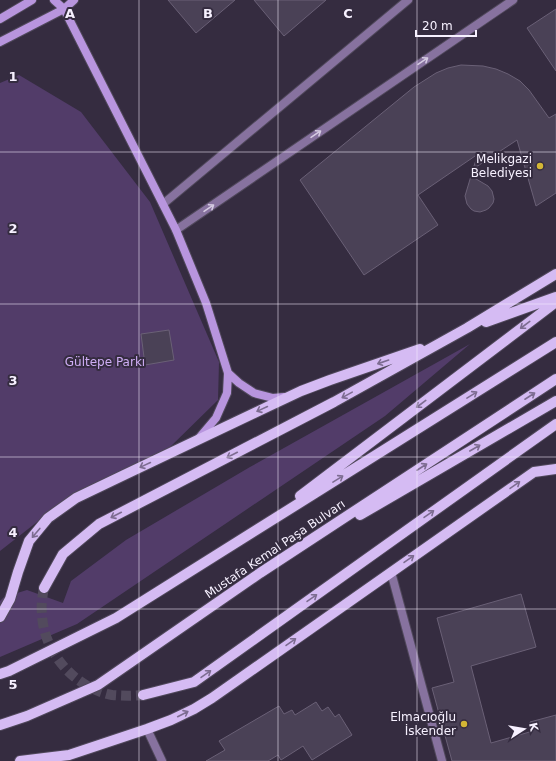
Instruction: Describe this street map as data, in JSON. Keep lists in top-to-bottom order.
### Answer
{
  "streets": {
    "main road": ["Mustafa Kemal Paşa Bulvarı"]
  },
  "parks": ["Gültepe Parkı"],
  "places": ["Melikgazi Belediyesi", "Elmacıoğlu İskender"],
  "scale_bar": "20 m",
  "north": "right",
  "grid": {
    "columns": ["A", "B", "C"],
    "rows": [
      "1",
      "2",
      "3",
      "4",
      "5"
    ]
  }
}
